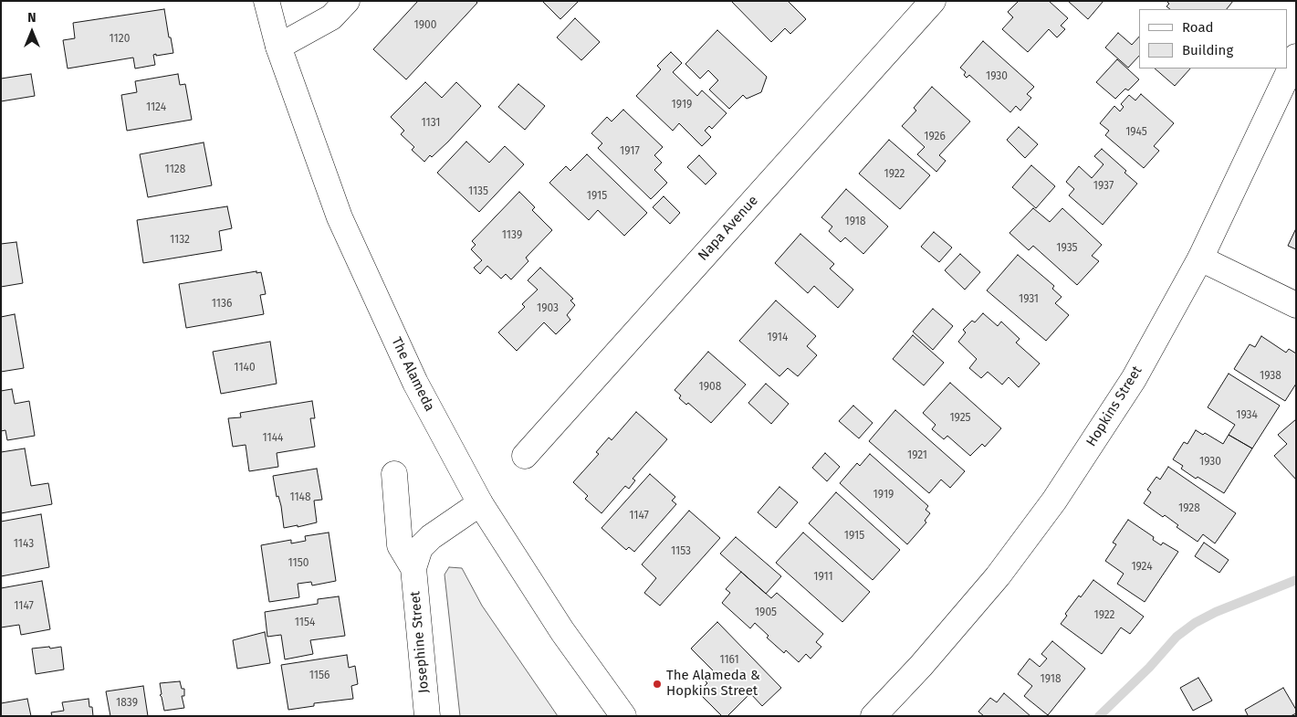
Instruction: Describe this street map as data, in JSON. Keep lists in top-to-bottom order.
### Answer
{
  "streets": {
    "street": [
      "Napa Avenue",
      "The Alameda",
      "Hopkins Street",
      "Josephine Street"
    ]
  },
  "crossings": [
    ["The Alameda", "Josephine Street"]
  ],
  "places": ["The Alameda & Hopkins Street"],
  "house_numbers": [
    "1900",
    "1120",
    "1930",
    "1919",
    "1124",
    "1131",
    "1945",
    "1926",
    "1917",
    "1128",
    "1922",
    "1937",
    "1135",
    "1915",
    "1918",
    "1139",
    "1132",
    "1935",
    "1931",
    "1136",
    "1903",
    "1914",
    "1140",
    "1938",
    "1908",
    "1934",
    "1925",
    "1144",
    "1921",
    "1930",
    "1919",
    "1148",
    "1928",
    "1147",
    "1915",
    "1143",
    "1153",
    "1150",
    "1924",
    "1911",
    "1147",
    "1905",
    "1922",
    "1154",
    "1161",
    "1156",
    "1918",
    "1839"
  ],
  "legend": ["Road", "Building"],
  "north": "top"
}
